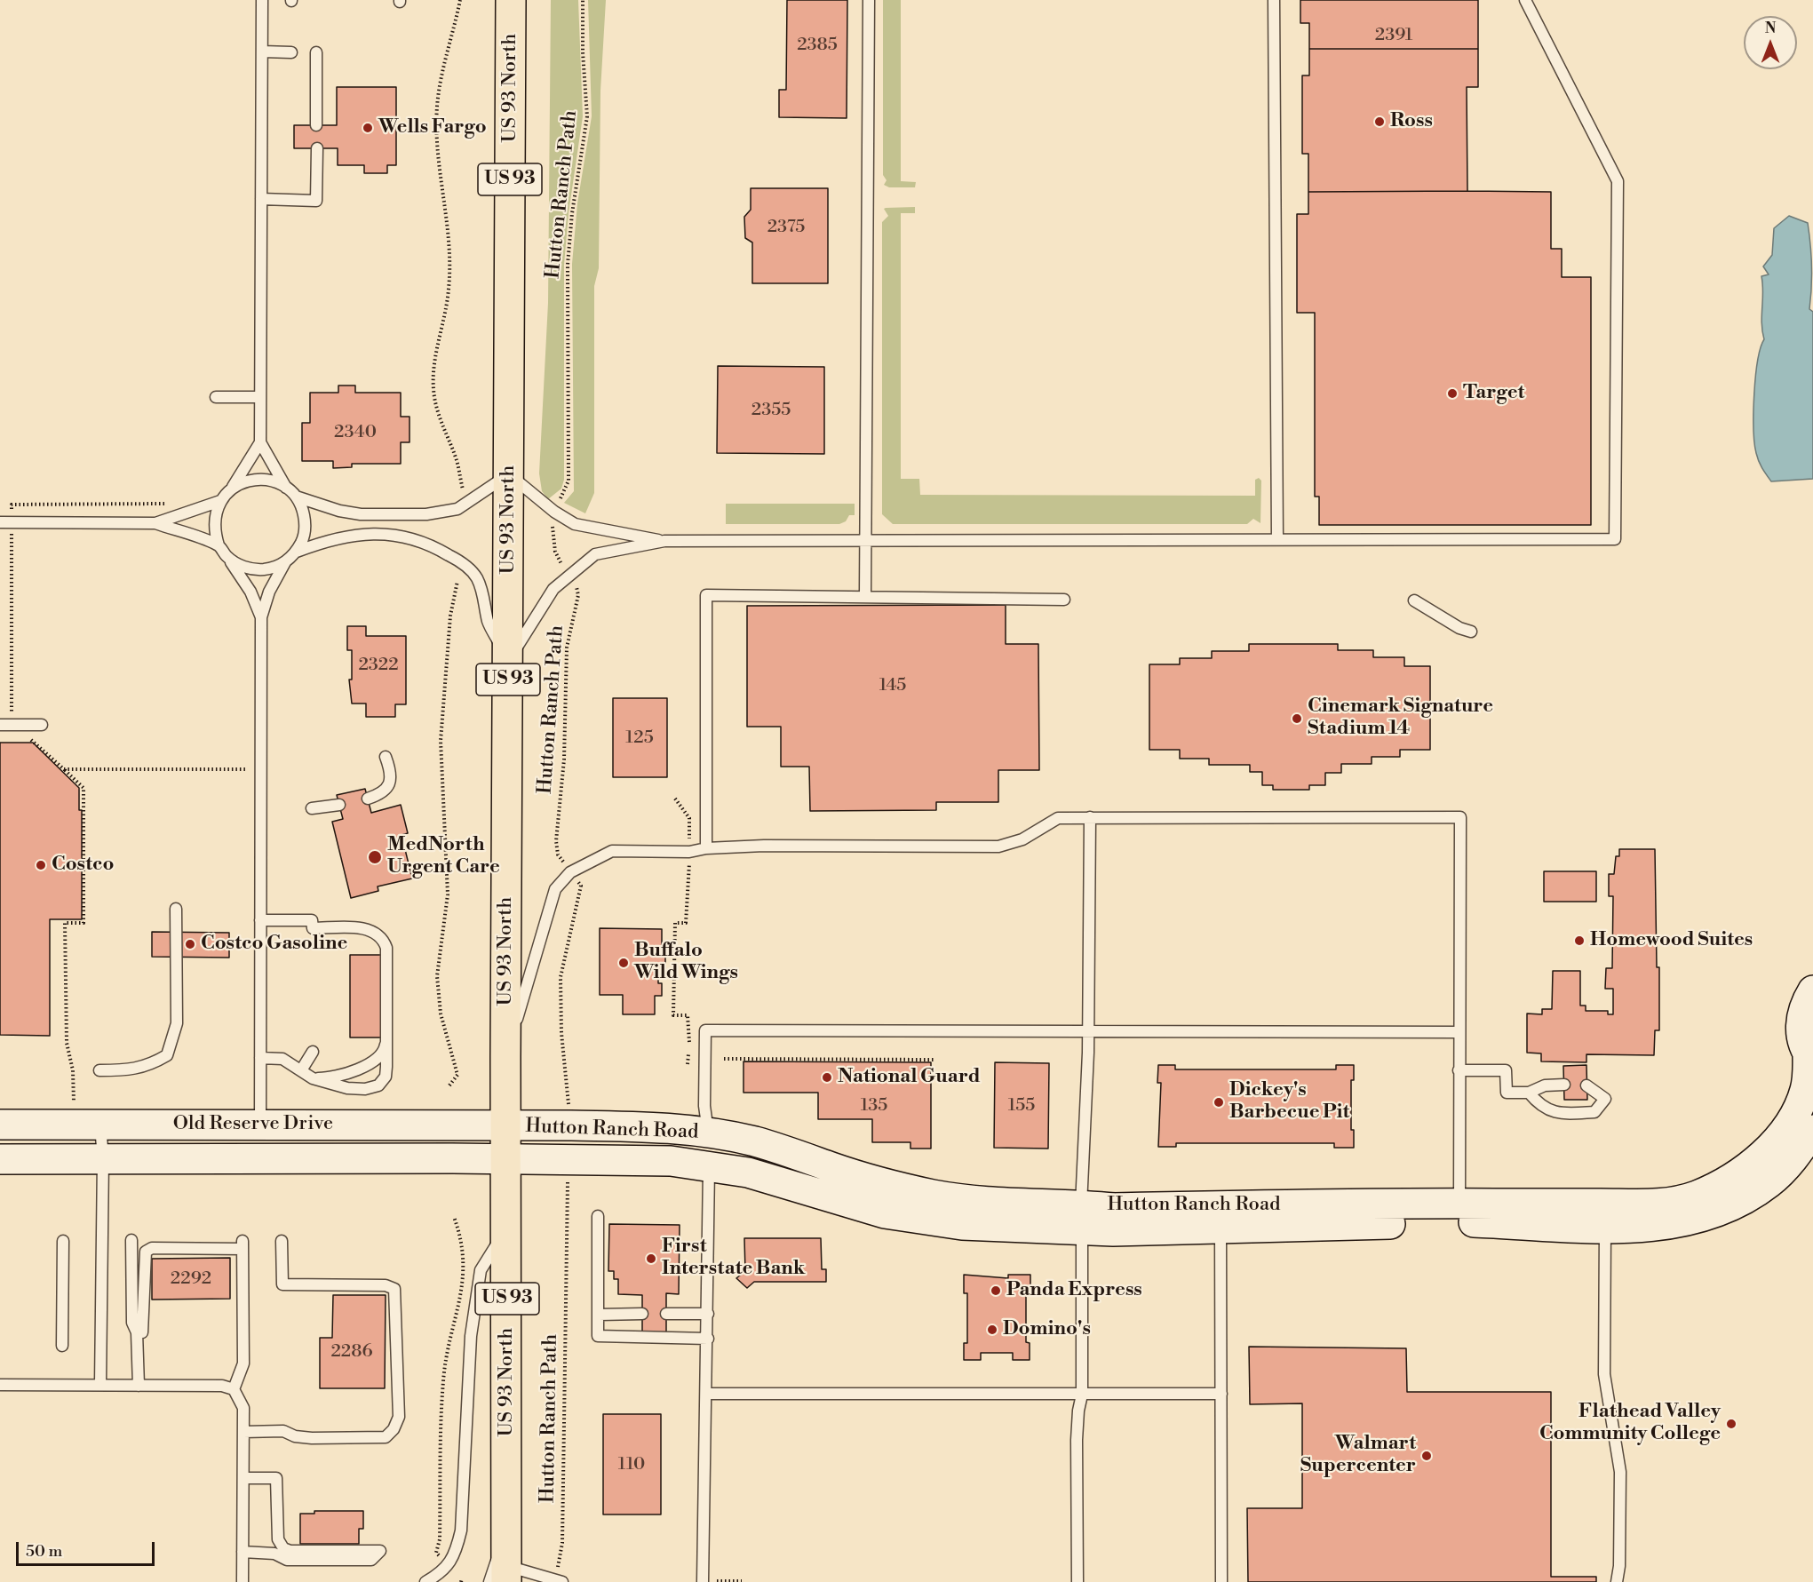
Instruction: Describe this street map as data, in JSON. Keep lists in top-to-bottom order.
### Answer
{
  "streets": {
    "main road": [
      "US 93 North",
      "US 93",
      "Old Reserve Drive",
      "Hutton Ranch Road"
    ],
    "path": ["Hutton Ranch Path"]
  },
  "crossings": [
    ["US 93 North", "Old Reserve Drive"],
    ["US 93 North", "Hutton Ranch Road"],
    ["Hutton Ranch Path", "Hutton Ranch Road"],
    ["Old Reserve Drive", "Hutton Ranch Road"]
  ],
  "places": [
    "Ross",
    "Wells Fargo",
    "Target",
    "Cinemark Signature Stadium 14",
    "MedNorth Urgent Care",
    "Costco",
    "Homewood Suites",
    "Costco Gasoline",
    "Buffalo Wild Wings",
    "National Guard",
    "Dickey's Barbecue Pit",
    "First Interstate Bank",
    "Panda Express",
    "Domino's",
    "Flathead Valley Community College",
    "Walmart Supercenter"
  ],
  "house_numbers": [
    "2391",
    "2385",
    "2375",
    "2355",
    "2340",
    "2322",
    "145",
    "125",
    "135",
    "155",
    "2292",
    "2286",
    "110"
  ],
  "scale_bar": "50 m",
  "north": "top"
}
